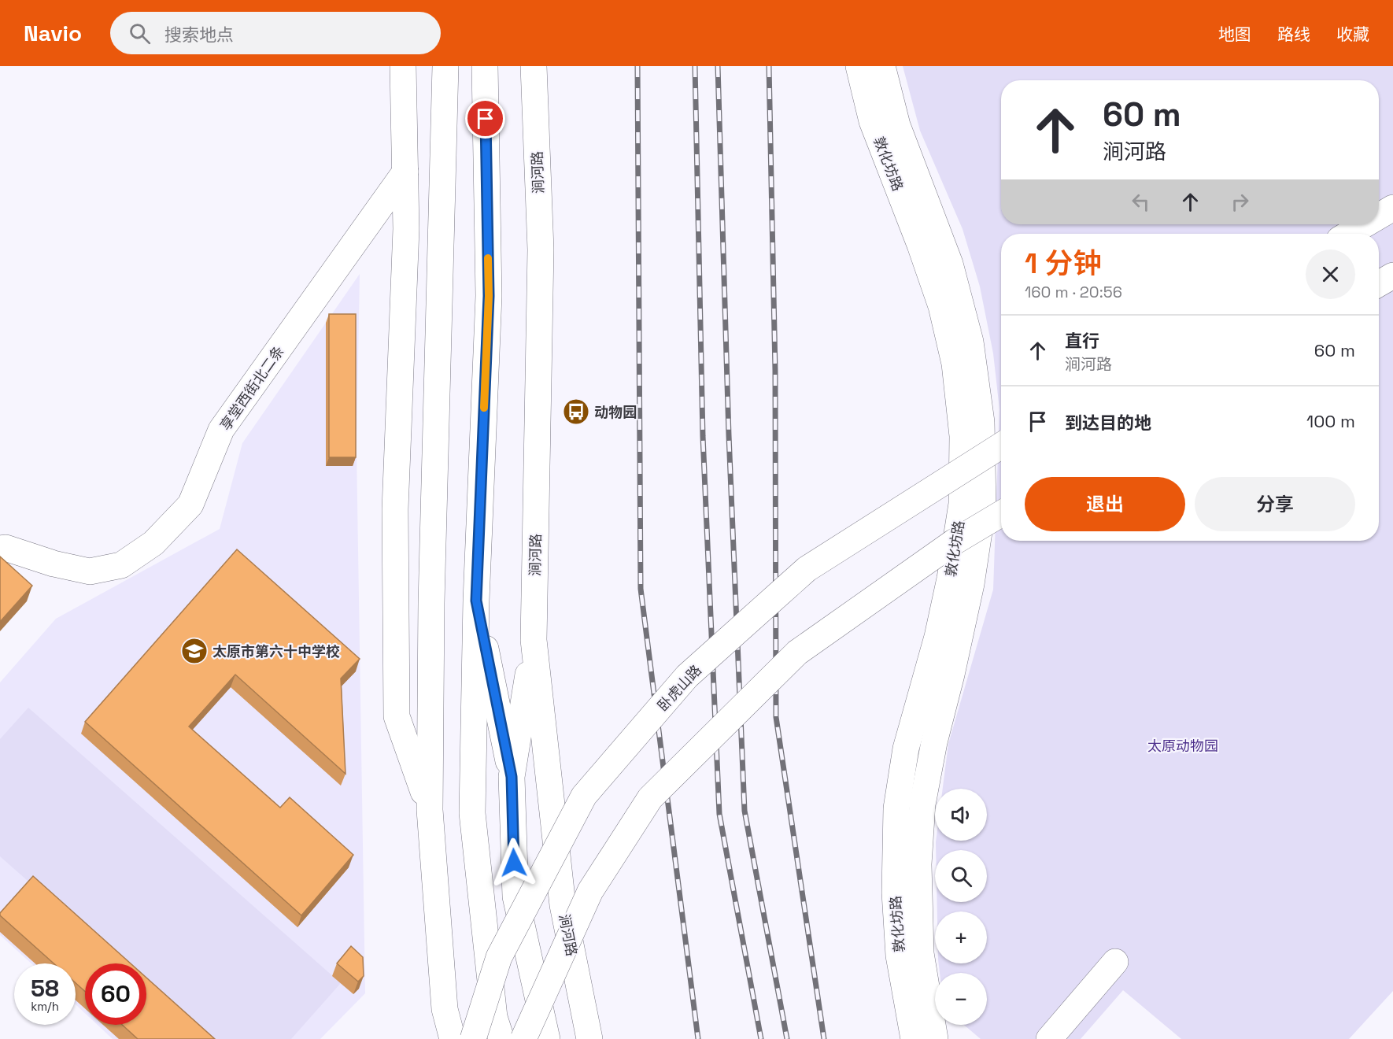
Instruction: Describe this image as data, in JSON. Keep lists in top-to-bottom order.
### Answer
{
  "streets": {
    "main road": [
      "敦化坊路",
      "涧河路",
      "享堂西街北二条",
      "卧虎山路"
    ]
  },
  "parks": ["太原动物园"],
  "places": {
    "bus stop": ["动物园"],
    "school or university": ["太原市第六十中学校"]
  },
  "page": {
    "header": "Navio",
    "search": "搜索地点",
    "nav": ["地图", "路线", "收藏"],
    "turn": ["60 m", "涧河路"],
    "heading": ["1 分钟", "160 m · 20:56"],
    "list": [
      {
        "name": "直行",
        "note": "涧河路",
        "value": "60 m"
      },
      {
        "name": "到达目的地",
        "value": "100 m"
      }
    ],
    "buttons": ["退出", "分享"],
    "map_buttons": ["+", "−"],
    "speed": "58 km/h",
    "limit": "60"
  }
}
